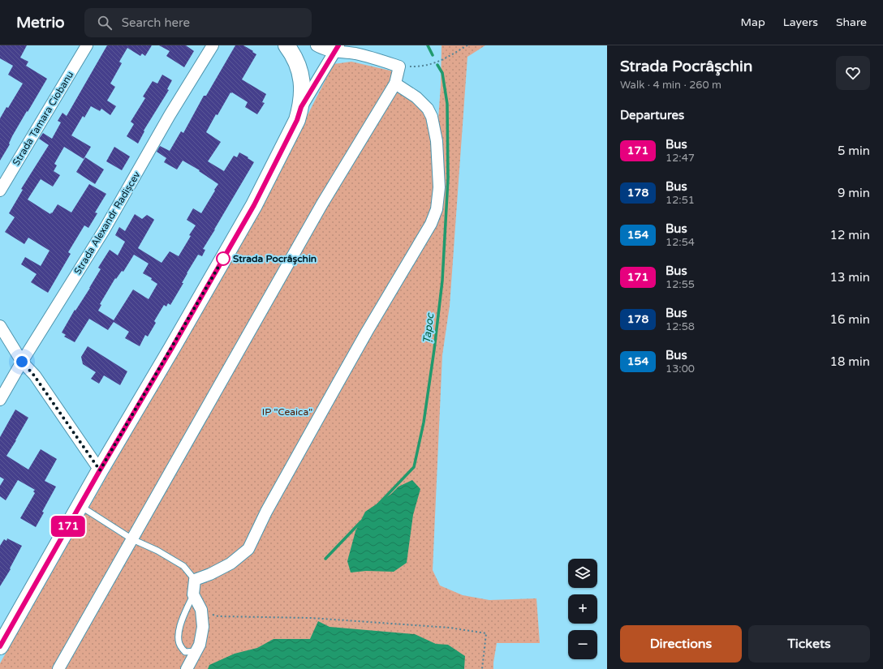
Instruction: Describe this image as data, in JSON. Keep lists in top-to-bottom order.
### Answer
{
  "streets": {
    "street": ["Strada Tamara Ciobanu", "Strada Alexandr Radișcev"]
  },
  "water": ["Țapoc"],
  "parks": ["IP \"Ceaica\""],
  "places": ["Strada Pocrâşchin"],
  "lines": ["bus line 171"],
  "page": {
    "header": "Metrio",
    "search": "Search here",
    "nav": ["Map", "Layers", "Share"],
    "on_map": "171",
    "heading": [
      ["Strada Pocrâşchin", "Walk · 4 min · 260 m"],
      "Departures"
    ],
    "list": [
      {
        "mark": "171",
        "name": "Bus",
        "note": "12:47",
        "value": "5 min"
      },
      {
        "mark": "178",
        "name": "Bus",
        "note": "12:51",
        "value": "9 min"
      },
      {
        "mark": "154",
        "name": "Bus",
        "note": "12:54",
        "value": "12 min"
      },
      {
        "mark": "171",
        "name": "Bus",
        "note": "12:55",
        "value": "13 min"
      },
      {
        "mark": "178",
        "name": "Bus",
        "note": "12:58",
        "value": "16 min"
      },
      {
        "mark": "154",
        "name": "Bus",
        "note": "13:00",
        "value": "18 min"
      }
    ],
    "map_buttons": ["+", "−"],
    "buttons": ["Directions", "Tickets"]
  }
}
